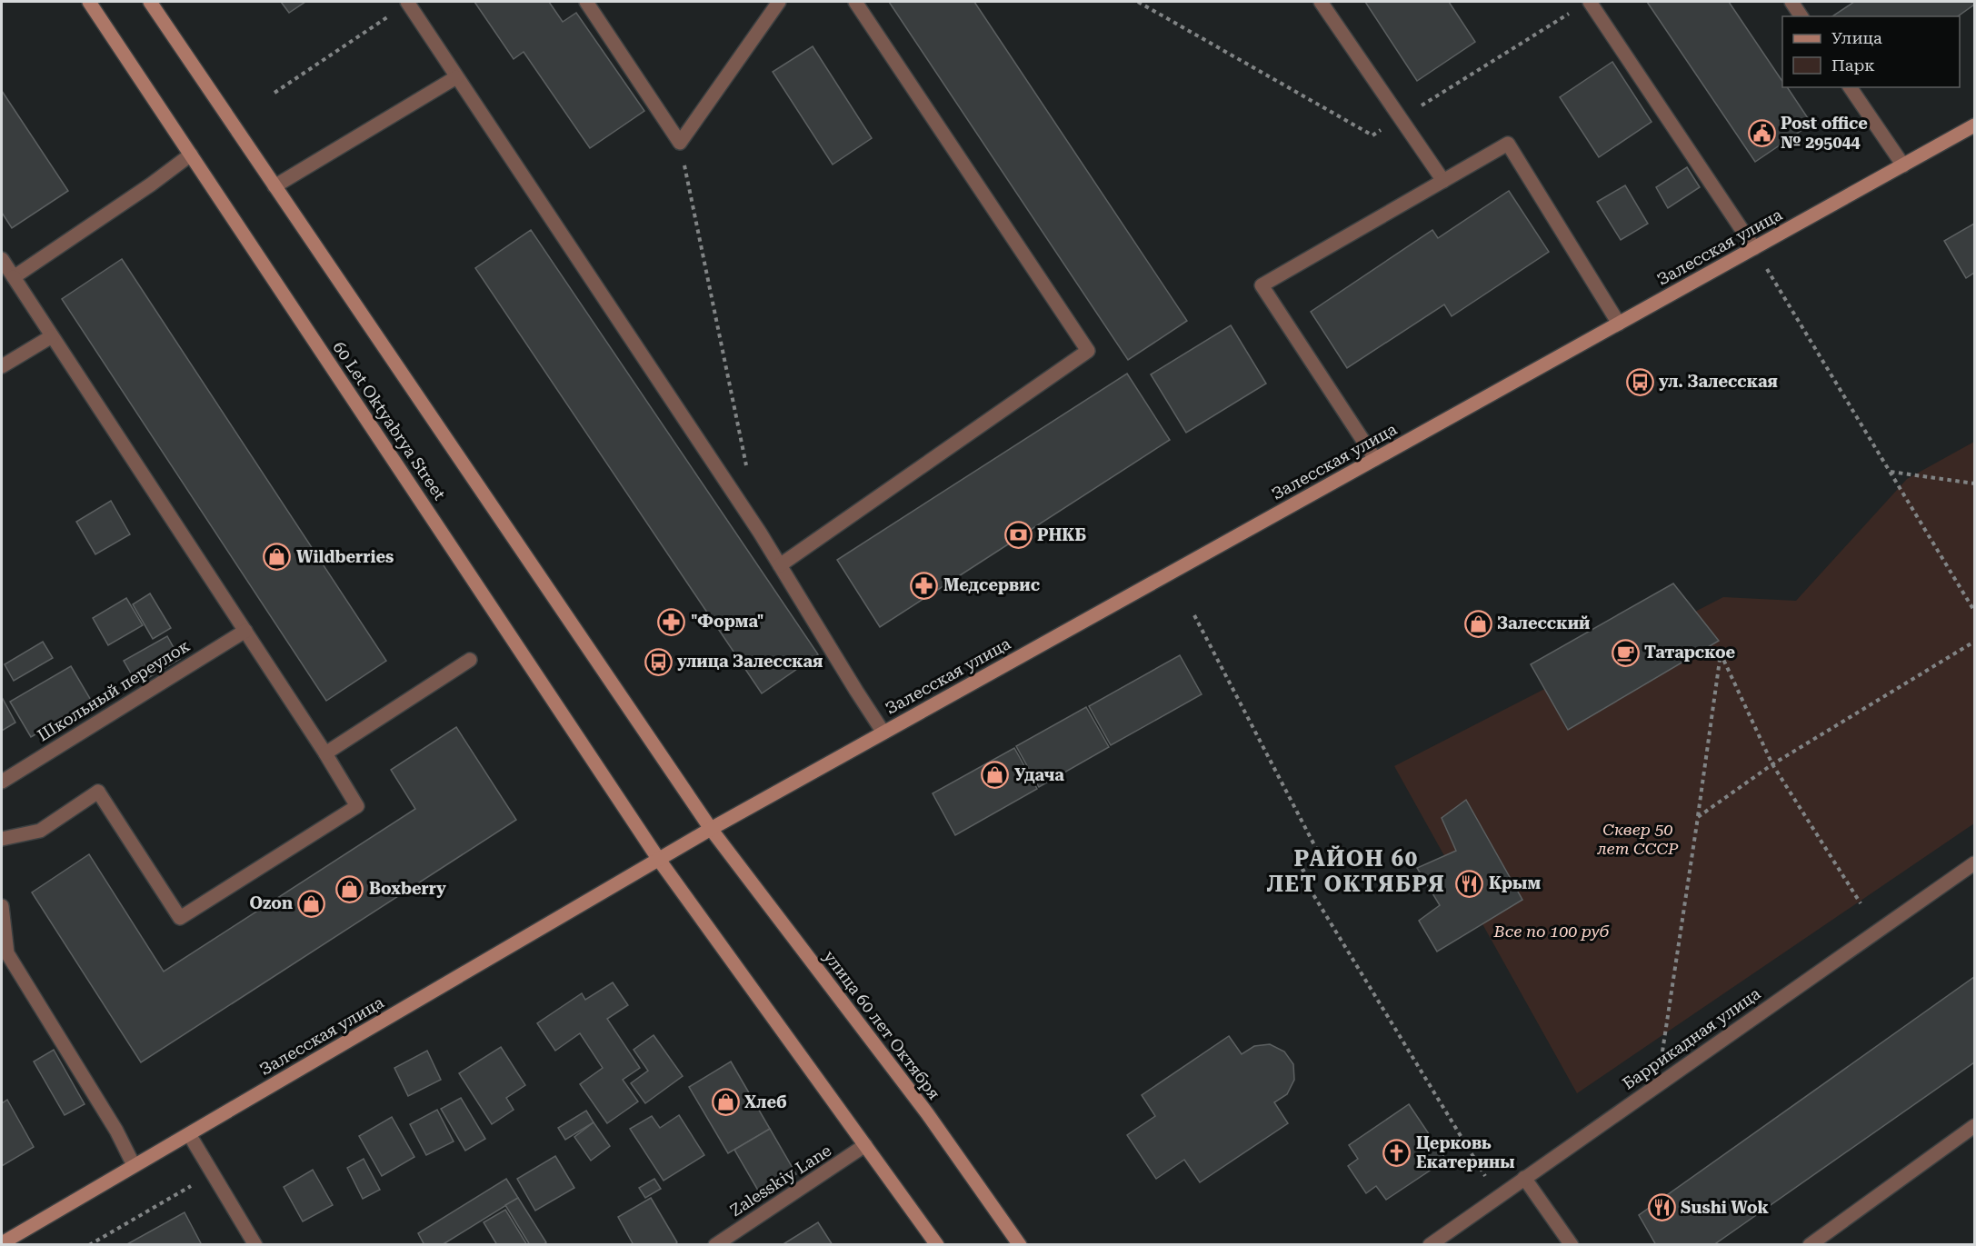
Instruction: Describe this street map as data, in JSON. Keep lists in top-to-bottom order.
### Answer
{
  "streets": {
    "main road": ["Залесская улица", "60 Let Oktyabrya Street", "улица 60 лет Октября"],
    "street": ["Школьный переулок", "Баррикадная улица", "Zalesskiy Lane"]
  },
  "crossings": [
    ["Залесская улица", "60 Let Oktyabrya Street"],
    ["Залесская улица", "улица 60 лет Октября"]
  ],
  "districts": ["РАЙОН 60 ЛЕТ ОКТЯБРЯ"],
  "parks": ["Сквер 50 лет СССР", "Все по 100 руб"],
  "places": {
    "public building": ["Post office № 295044"],
    "bus stop": ["ул. Залесская", "улица Залесская"],
    "bank": ["РНКБ"],
    "shop": [
      "Wildberries",
      "Залесский",
      "Удача",
      "Boxberry",
      "Ozon",
      "Хлеб"
    ],
    "pharmacy": ["Медсервис", "\"Форма\""],
    "cafe": ["Татарское"],
    "restaurant": ["Крым", "Sushi Wok"],
    "church": ["Церковь Екатерины"]
  },
  "legend": ["Улица", "Парк"]
}
